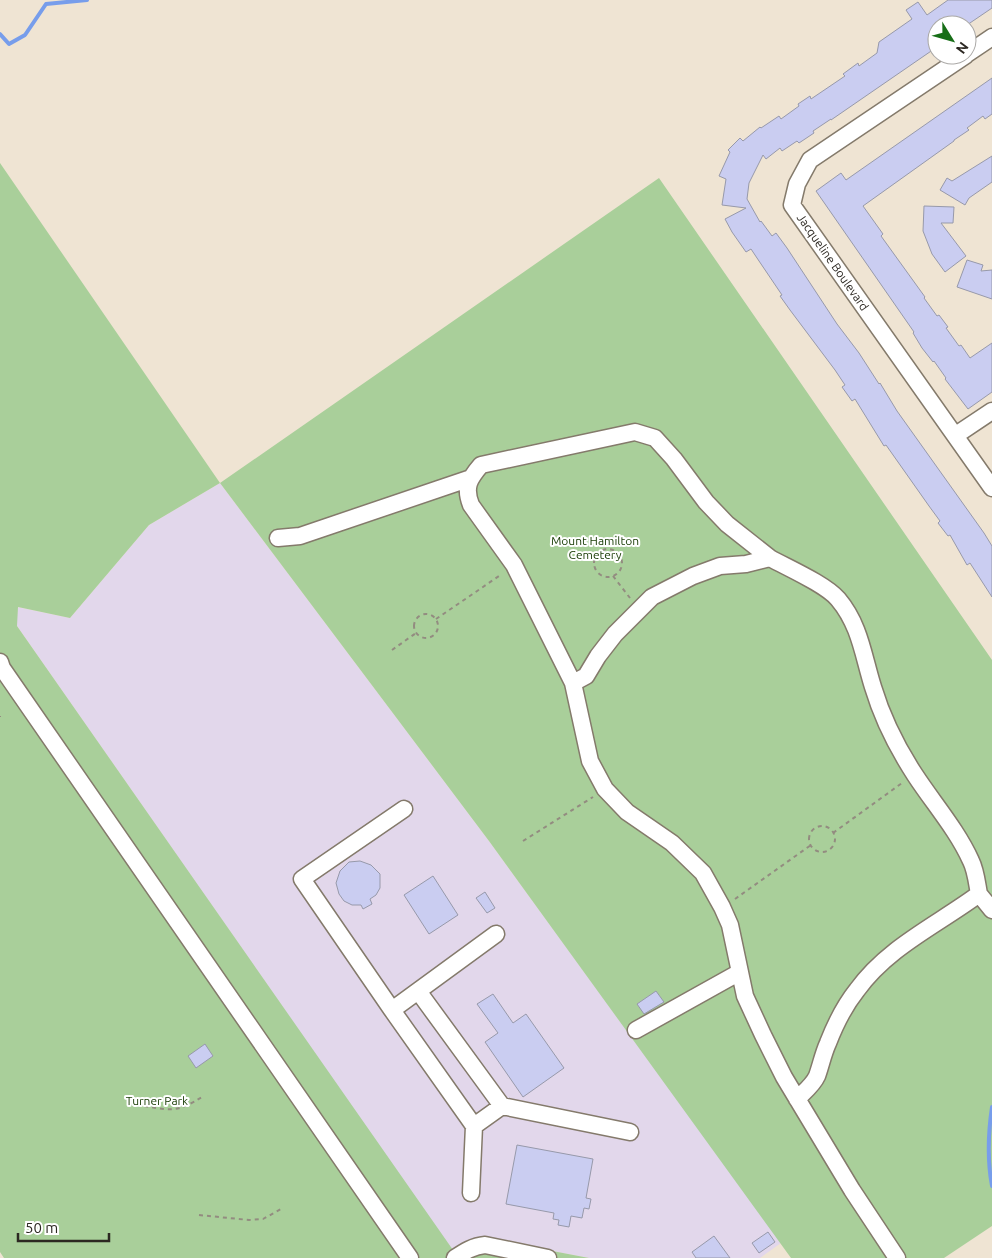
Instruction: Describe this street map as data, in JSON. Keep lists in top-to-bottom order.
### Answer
{
  "streets": {
    "street": ["Jacqueline Boulevard"]
  },
  "parks": ["Mount Hamilton Cemetery", "Turner Park"],
  "scale_bar": "50 m",
  "north": "bottom right"
}
